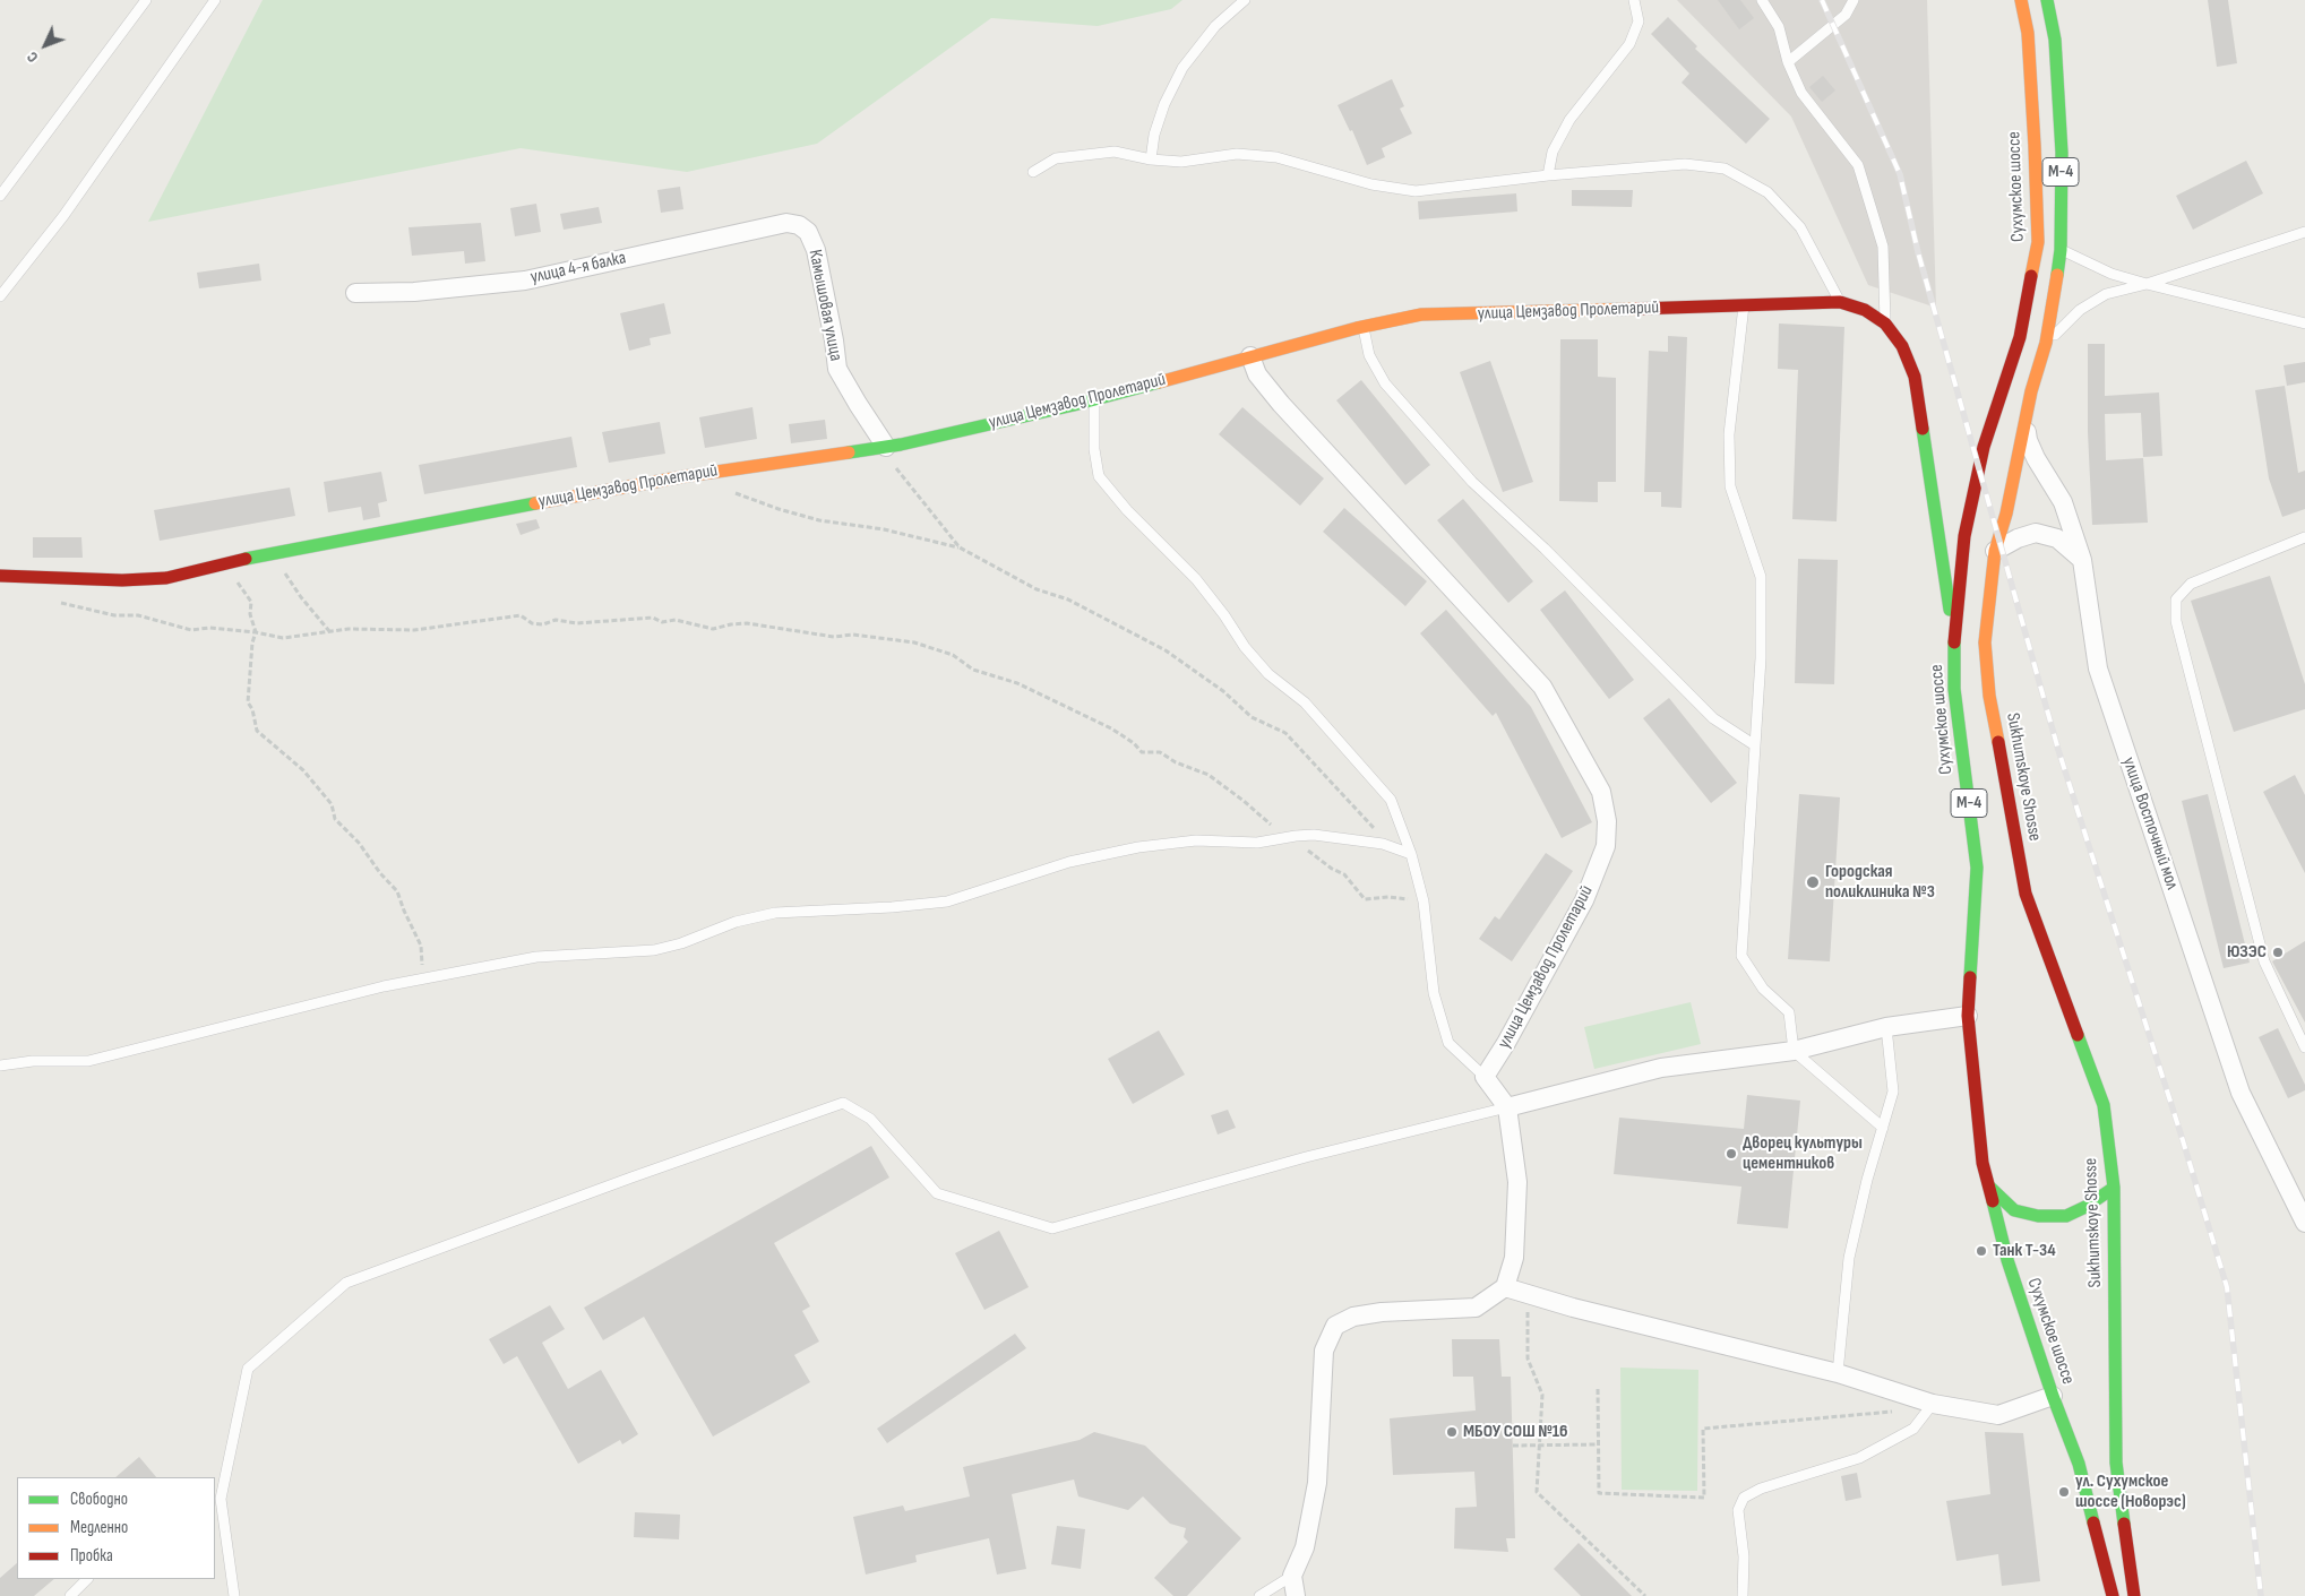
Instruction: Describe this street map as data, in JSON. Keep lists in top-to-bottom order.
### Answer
{
  "streets": {
    "main road": [
      "М-4",
      "Сухумское шоссе",
      "улица Цемзавод Пролетарий",
      "Sukhumskoye Shosse"
    ],
    "street": ["улица 4-я балка", "Камышовая улица", "улица Восточный мол"]
  },
  "crossings": [
    ["М-4", "Sukhumskoye Shosse"],
    ["М-4", "улица Восточный мол"],
    ["улица 4-я балка", "Камышовая улица"],
    ["Камышовая улица", "улица Цемзавод Пролетарий"]
  ],
  "places": [
    "Городская поликлиника №3",
    "ЮЗЭС",
    "Дворец культуры цементников",
    "Танк Т-34",
    "МБОУ СОШ №16",
    "ул. Сухумское шоссе (Новорэс)"
  ],
  "legend": ["Свободно", "Медленно", "Пробка"],
  "north": "bottom left"
}
